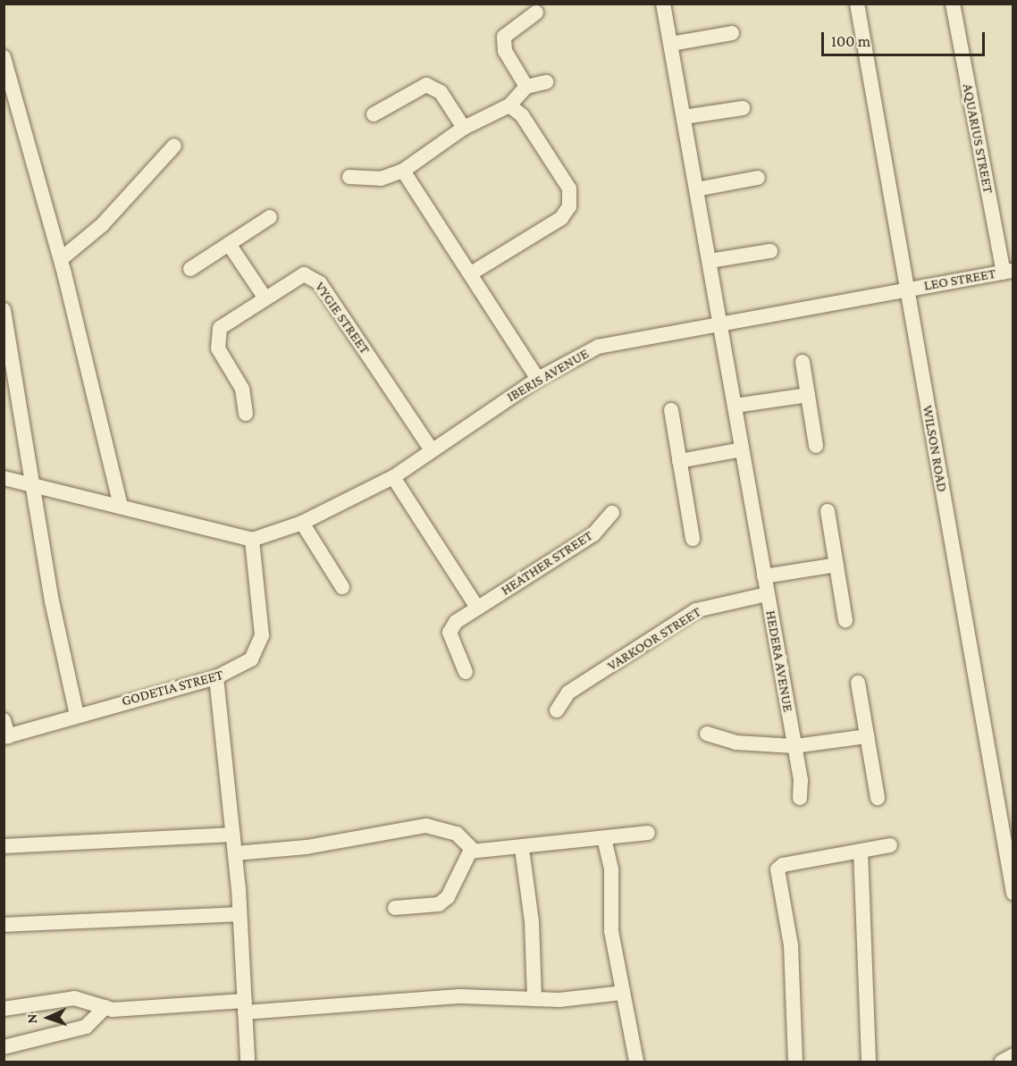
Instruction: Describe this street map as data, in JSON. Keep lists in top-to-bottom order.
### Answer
{
  "streets": {
    "street": [
      "AQUARIUS STREET",
      "LEO STREET",
      "VYGIE STREET",
      "IBERIS AVENUE",
      "WILSON ROAD",
      "HEATHER STREET",
      "VARKOOR STREET",
      "HEDERA AVENUE",
      "GODETIA STREET"
    ]
  },
  "crossings": [
    ["AQUARIUS STREET", "LEO STREET"],
    ["LEO STREET", "IBERIS AVENUE"],
    ["LEO STREET", "WILSON ROAD"],
    ["VYGIE STREET", "IBERIS AVENUE"],
    ["IBERIS AVENUE", "WILSON ROAD"],
    ["IBERIS AVENUE", "HEDERA AVENUE"],
    ["IBERIS AVENUE", "GODETIA STREET"],
    ["VARKOOR STREET", "HEDERA AVENUE"]
  ],
  "scale_bar": "100 m",
  "north": "left"
}
